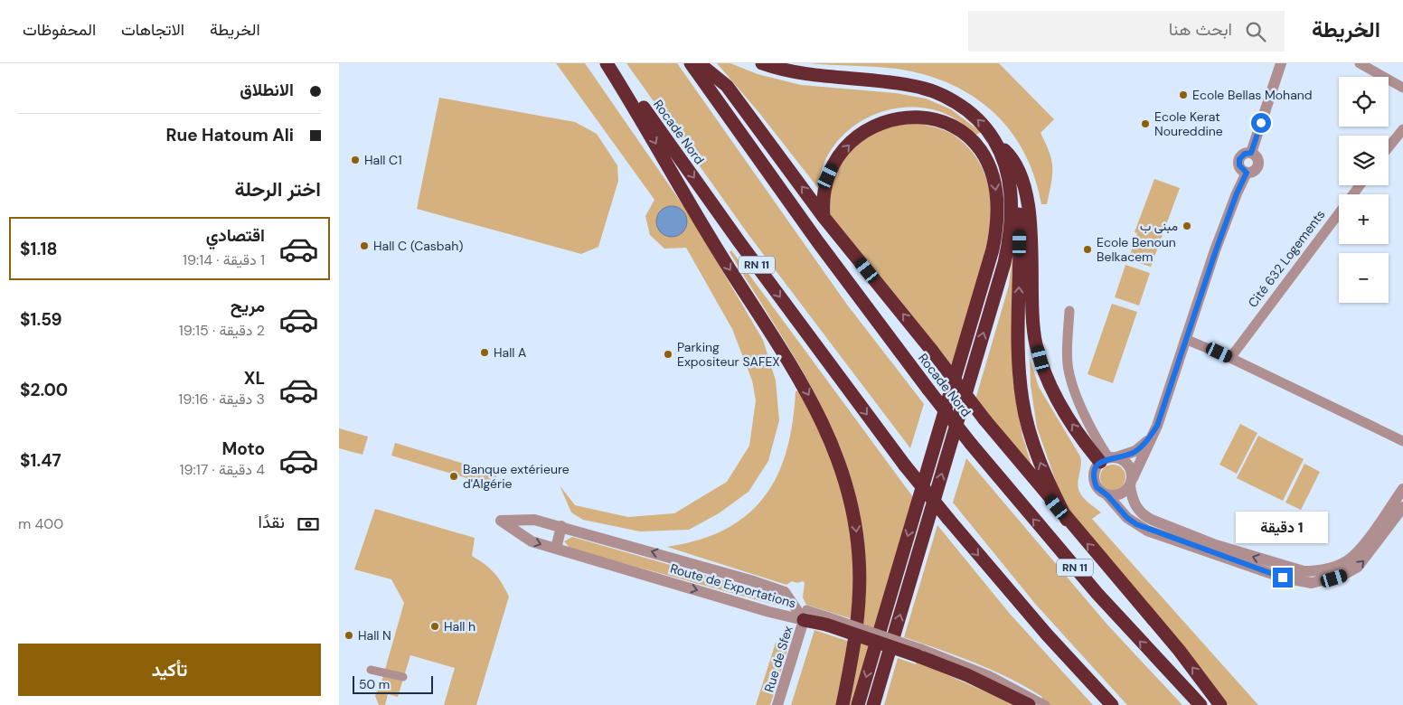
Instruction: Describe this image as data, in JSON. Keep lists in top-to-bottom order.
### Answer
{
  "streets": {
    "highway": ["Rocade Nord", "RN 11"],
    "street": ["Cité 632 Logements", "Route de Exportations", "Rue de Sfex"]
  },
  "crossings": [
    ["Route de Exportations", "Rue de Sfex"]
  ],
  "places": [
    "Ecole Bellas Mohand",
    "Ecole Kerat Noureddine",
    "Hall C1",
    "مبنى ب",
    "Hall C (Casbah)",
    "Ecole Benoun Belkacem",
    "Hall A",
    "Parking Expositeur SAFEX",
    "Banque extérieure d'Algérie",
    "Hall h",
    "Hall N"
  ],
  "scale_bar": "50 m",
  "page": {
    "header": "الخريطة",
    "search": "ابحث هنا",
    "nav": ["الخريطة", "الاتجاهات", "المحفوظات"],
    "banner": ["الانطلاق", "Rue Hatoum Ali"],
    "map_buttons": ["+", "−"],
    "heading": "اختر الرحلة",
    "list": [
      {
        "name": "اقتصادي",
        "note": "1 دقيقة · 19:14",
        "value": "$1.18"
      },
      {
        "name": "مريح",
        "note": "2 دقيقة · 19:15",
        "value": "$1.59"
      },
      {
        "name": "XL",
        "note": "3 دقيقة · 19:16",
        "value": "$2.00"
      },
      {
        "name": "Moto",
        "note": "4 دقيقة · 19:17",
        "value": "$1.47"
      }
    ],
    "pay": ["نقدًا", "400 m"],
    "bubble": "1 دقيقة",
    "buttons": "تأكيد",
    "scale": "50 m"
  }
}
